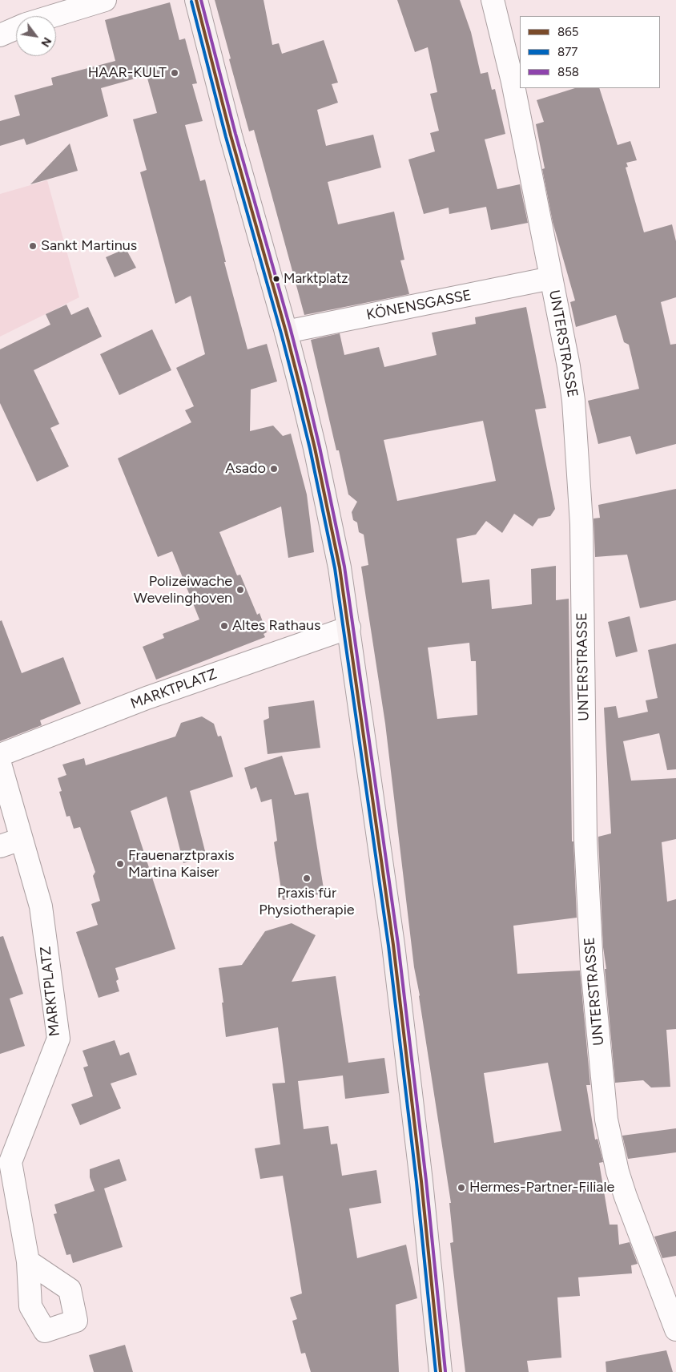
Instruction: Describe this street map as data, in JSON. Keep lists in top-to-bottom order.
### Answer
{
  "streets": {
    "street": ["KÖNENSGASSE", "UNTERSTRASSE", "MARKTPLATZ"]
  },
  "crossings": [
    ["KÖNENSGASSE", "UNTERSTRASSE"]
  ],
  "places": [
    "HAAR-KULT",
    "Sankt Martinus",
    "Marktplatz",
    "Asado",
    "Polizeiwache Wevelinghoven",
    "Altes Rathaus",
    "Frauenarztpraxis Martina Kaiser",
    "Praxis für Physiotherapie",
    "Hermes-Partner-Filiale"
  ],
  "lines": ["transit line 865", "transit line 858", "transit line 877"],
  "legend": ["865", "877", "858"],
  "north": "bottom right"
}
